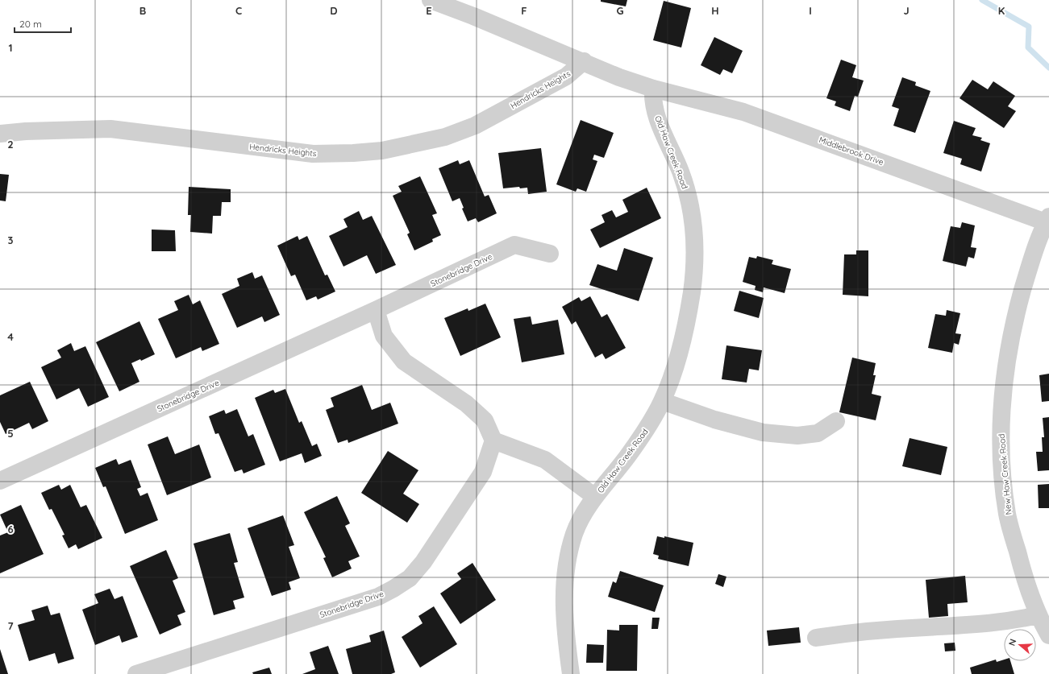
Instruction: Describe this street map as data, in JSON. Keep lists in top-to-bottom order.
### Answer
{
  "streets": {
    "street": [
      "Hendricks Heights",
      "Middlebrook Drive",
      "Old Haw Creek Road",
      "Stonebridge Drive",
      "New Haw Creek Road"
    ]
  },
  "crossings": [
    ["Middlebrook Drive", "Old Haw Creek Road"],
    ["Middlebrook Drive", "New Haw Creek Road"]
  ],
  "scale_bar": "20 m",
  "north": "left",
  "grid": {
    "columns": [
      "B",
      "C",
      "D",
      "E",
      "F",
      "G",
      "H",
      "I",
      "J",
      "K"
    ],
    "rows": [
      "1",
      "2",
      "3",
      "4",
      "5",
      "6",
      "7"
    ]
  }
}
